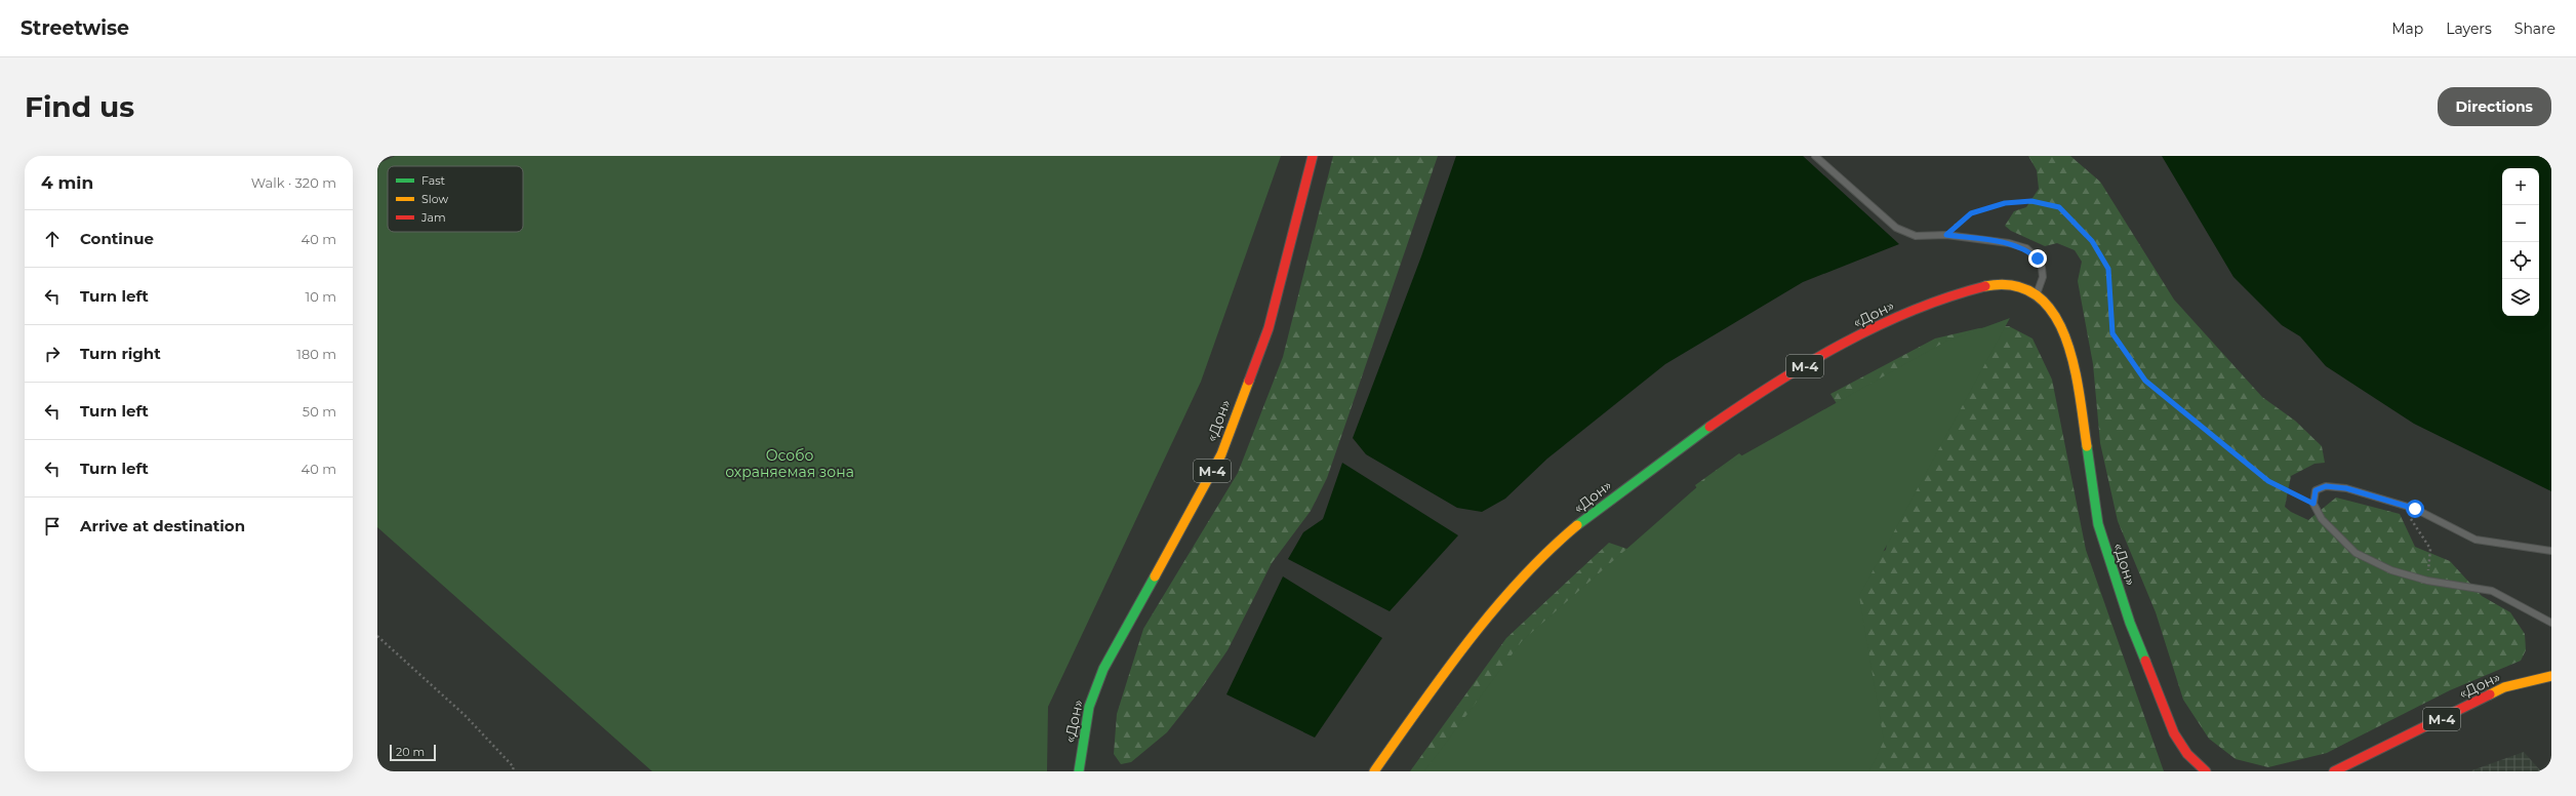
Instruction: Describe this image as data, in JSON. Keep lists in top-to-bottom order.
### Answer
{
  "streets": {
    "highway": ["«Дон»", "М-4"]
  },
  "parks": ["Особо охраняемая зона"],
  "legend": ["Fast", "Slow", "Jam"],
  "scale_bar": "20 m",
  "page": {
    "header": "Streetwise",
    "nav": ["Map", "Layers", "Share"],
    "buttons": "Directions",
    "title": "Find us",
    "heading": ["4 min", "Walk · 320 m"],
    "map_buttons": ["+", "−"],
    "list": [
      ["Continue", "40 m"],
      ["Turn left", "10 m"],
      ["Turn right", "180 m"],
      ["Turn left", "50 m"],
      ["Turn left", "40 m"],
      "Arrive at destination"
    ],
    "scale": "20 m"
  }
}
